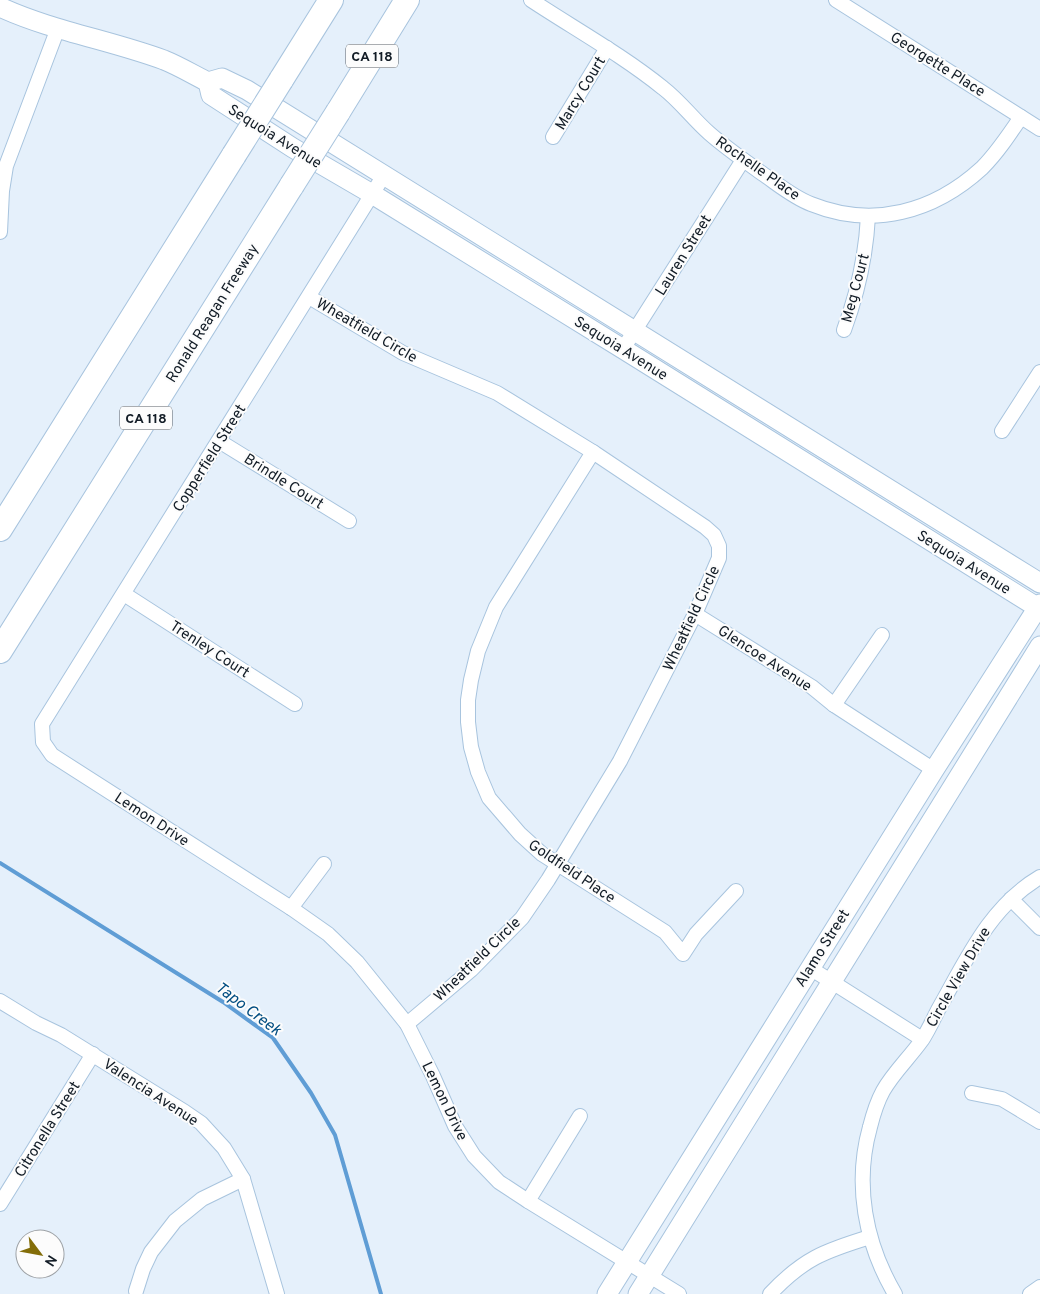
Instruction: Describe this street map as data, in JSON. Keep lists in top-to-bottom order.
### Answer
{
  "streets": {
    "highway": ["CA 118", "Ronald Reagan Freeway"],
    "main road": ["Sequoia Avenue", "Alamo Street"],
    "street": [
      "Georgette Place",
      "Marcy Court",
      "Rochelle Place",
      "Lauren Street",
      "Meg Court",
      "Wheatfield Circle",
      "Copperfield Street",
      "Brindle Court",
      "Trenley Court",
      "Glencoe Avenue",
      "Lemon Drive",
      "Goldfield Place",
      "Circle View Drive",
      "Valencia Avenue",
      "Citronella Street"
    ]
  },
  "crossings": [
    ["Georgette Place", "Rochelle Place"],
    ["Marcy Court", "Rochelle Place"],
    ["Sequoia Avenue", "Lauren Street"],
    ["Sequoia Avenue", "Copperfield Street"],
    ["Sequoia Avenue", "Alamo Street"],
    ["Rochelle Place", "Lauren Street"],
    ["Rochelle Place", "Meg Court"],
    ["Wheatfield Circle", "Copperfield Street"],
    ["Wheatfield Circle", "Glencoe Avenue"],
    ["Wheatfield Circle", "Lemon Drive"],
    ["Wheatfield Circle", "Goldfield Place"],
    ["Copperfield Street", "Brindle Court"],
    ["Copperfield Street", "Trenley Court"],
    ["Copperfield Street", "Lemon Drive"],
    ["Glencoe Avenue", "Alamo Street"],
    ["Lemon Drive", "Alamo Street"],
    ["Valencia Avenue", "Citronella Street"]
  ],
  "water": ["Tapo Creek"],
  "north": "bottom right"
}
